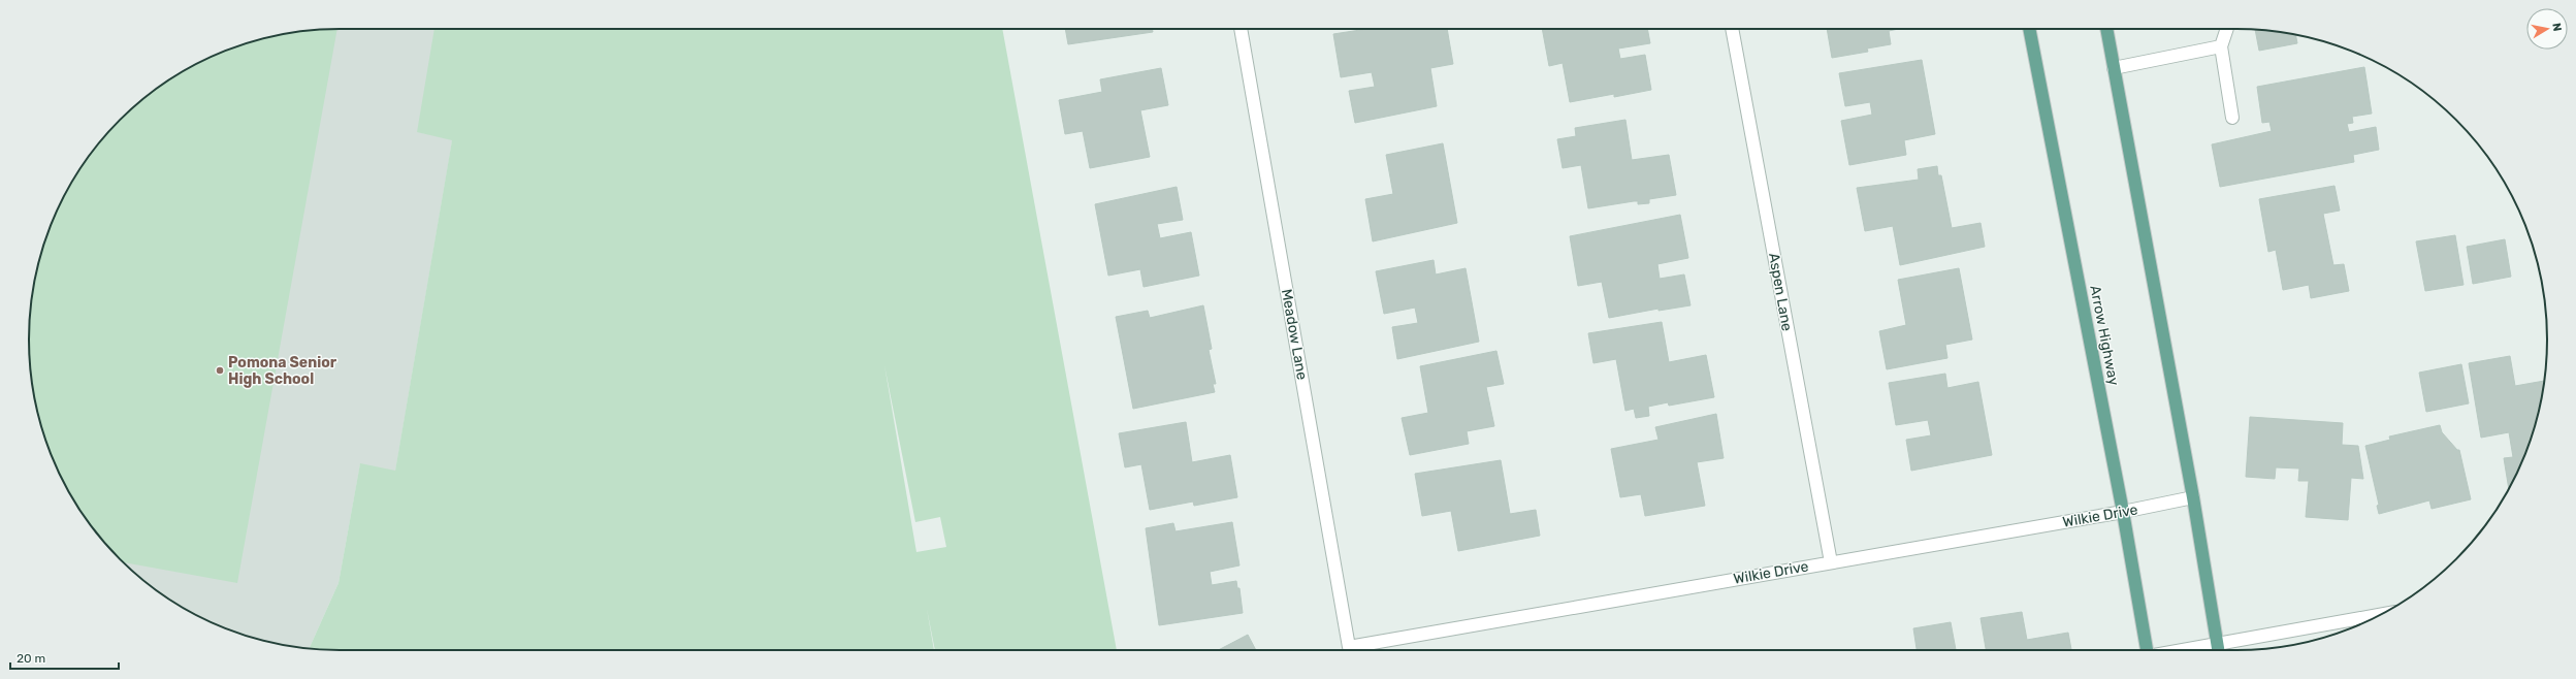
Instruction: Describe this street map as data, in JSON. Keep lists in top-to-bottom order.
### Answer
{
  "streets": {
    "main road": ["Arrow Highway"],
    "street": ["Aspen Lane", "Meadow Lane", "Wilkie Drive"]
  },
  "crossings": [
    ["Aspen Lane", "Wilkie Drive"],
    ["Meadow Lane", "Wilkie Drive"],
    ["Arrow Highway", "Wilkie Drive"]
  ],
  "places": ["Pomona Senior High School"],
  "scale_bar": "20 m",
  "north": "right"
}
